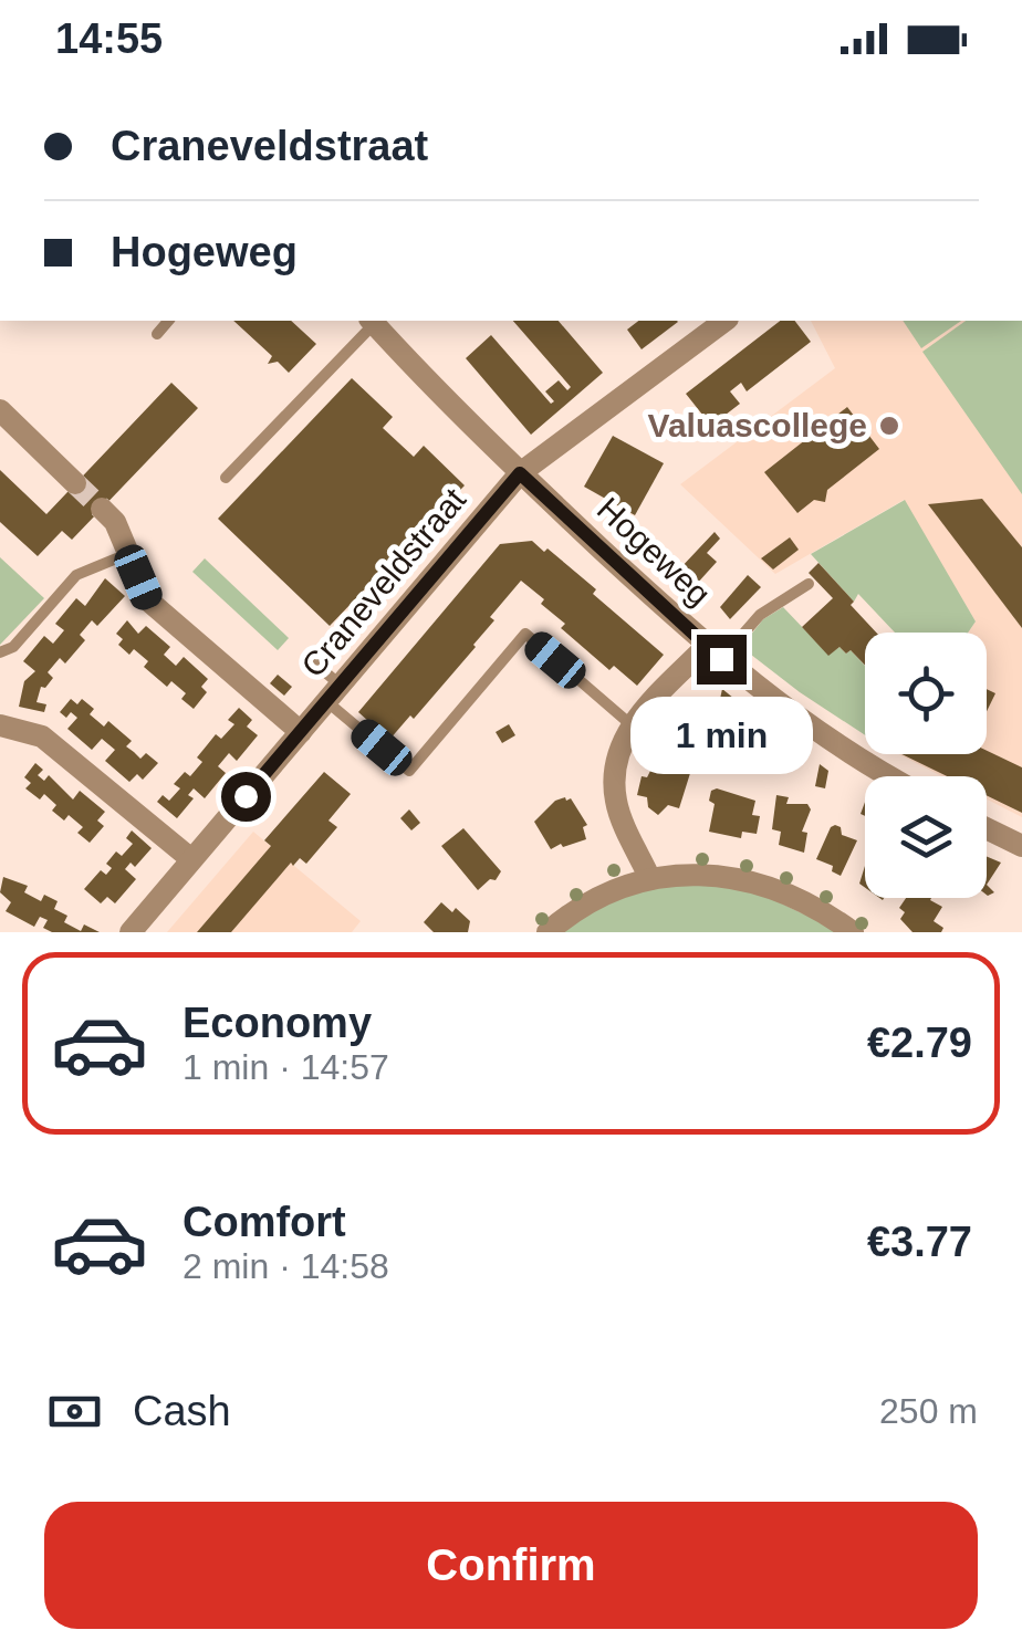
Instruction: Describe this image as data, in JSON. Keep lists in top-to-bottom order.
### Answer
{
  "streets": {
    "street": ["Hogeweg", "Craneveldstraat"]
  },
  "crossings": [
    ["Hogeweg", "Craneveldstraat"]
  ],
  "places": ["Valuascollege"],
  "page": {
    "status": "14:55",
    "banner": ["Craneveldstraat", "Hogeweg"],
    "bubble": "1 min",
    "list": [
      {
        "name": "Economy",
        "note": "1 min · 14:57",
        "value": "€2.79"
      },
      {
        "name": "Comfort",
        "note": "2 min · 14:58",
        "value": "€3.77"
      }
    ],
    "pay": ["Cash", "250 m"],
    "buttons": "Confirm"
  }
}
